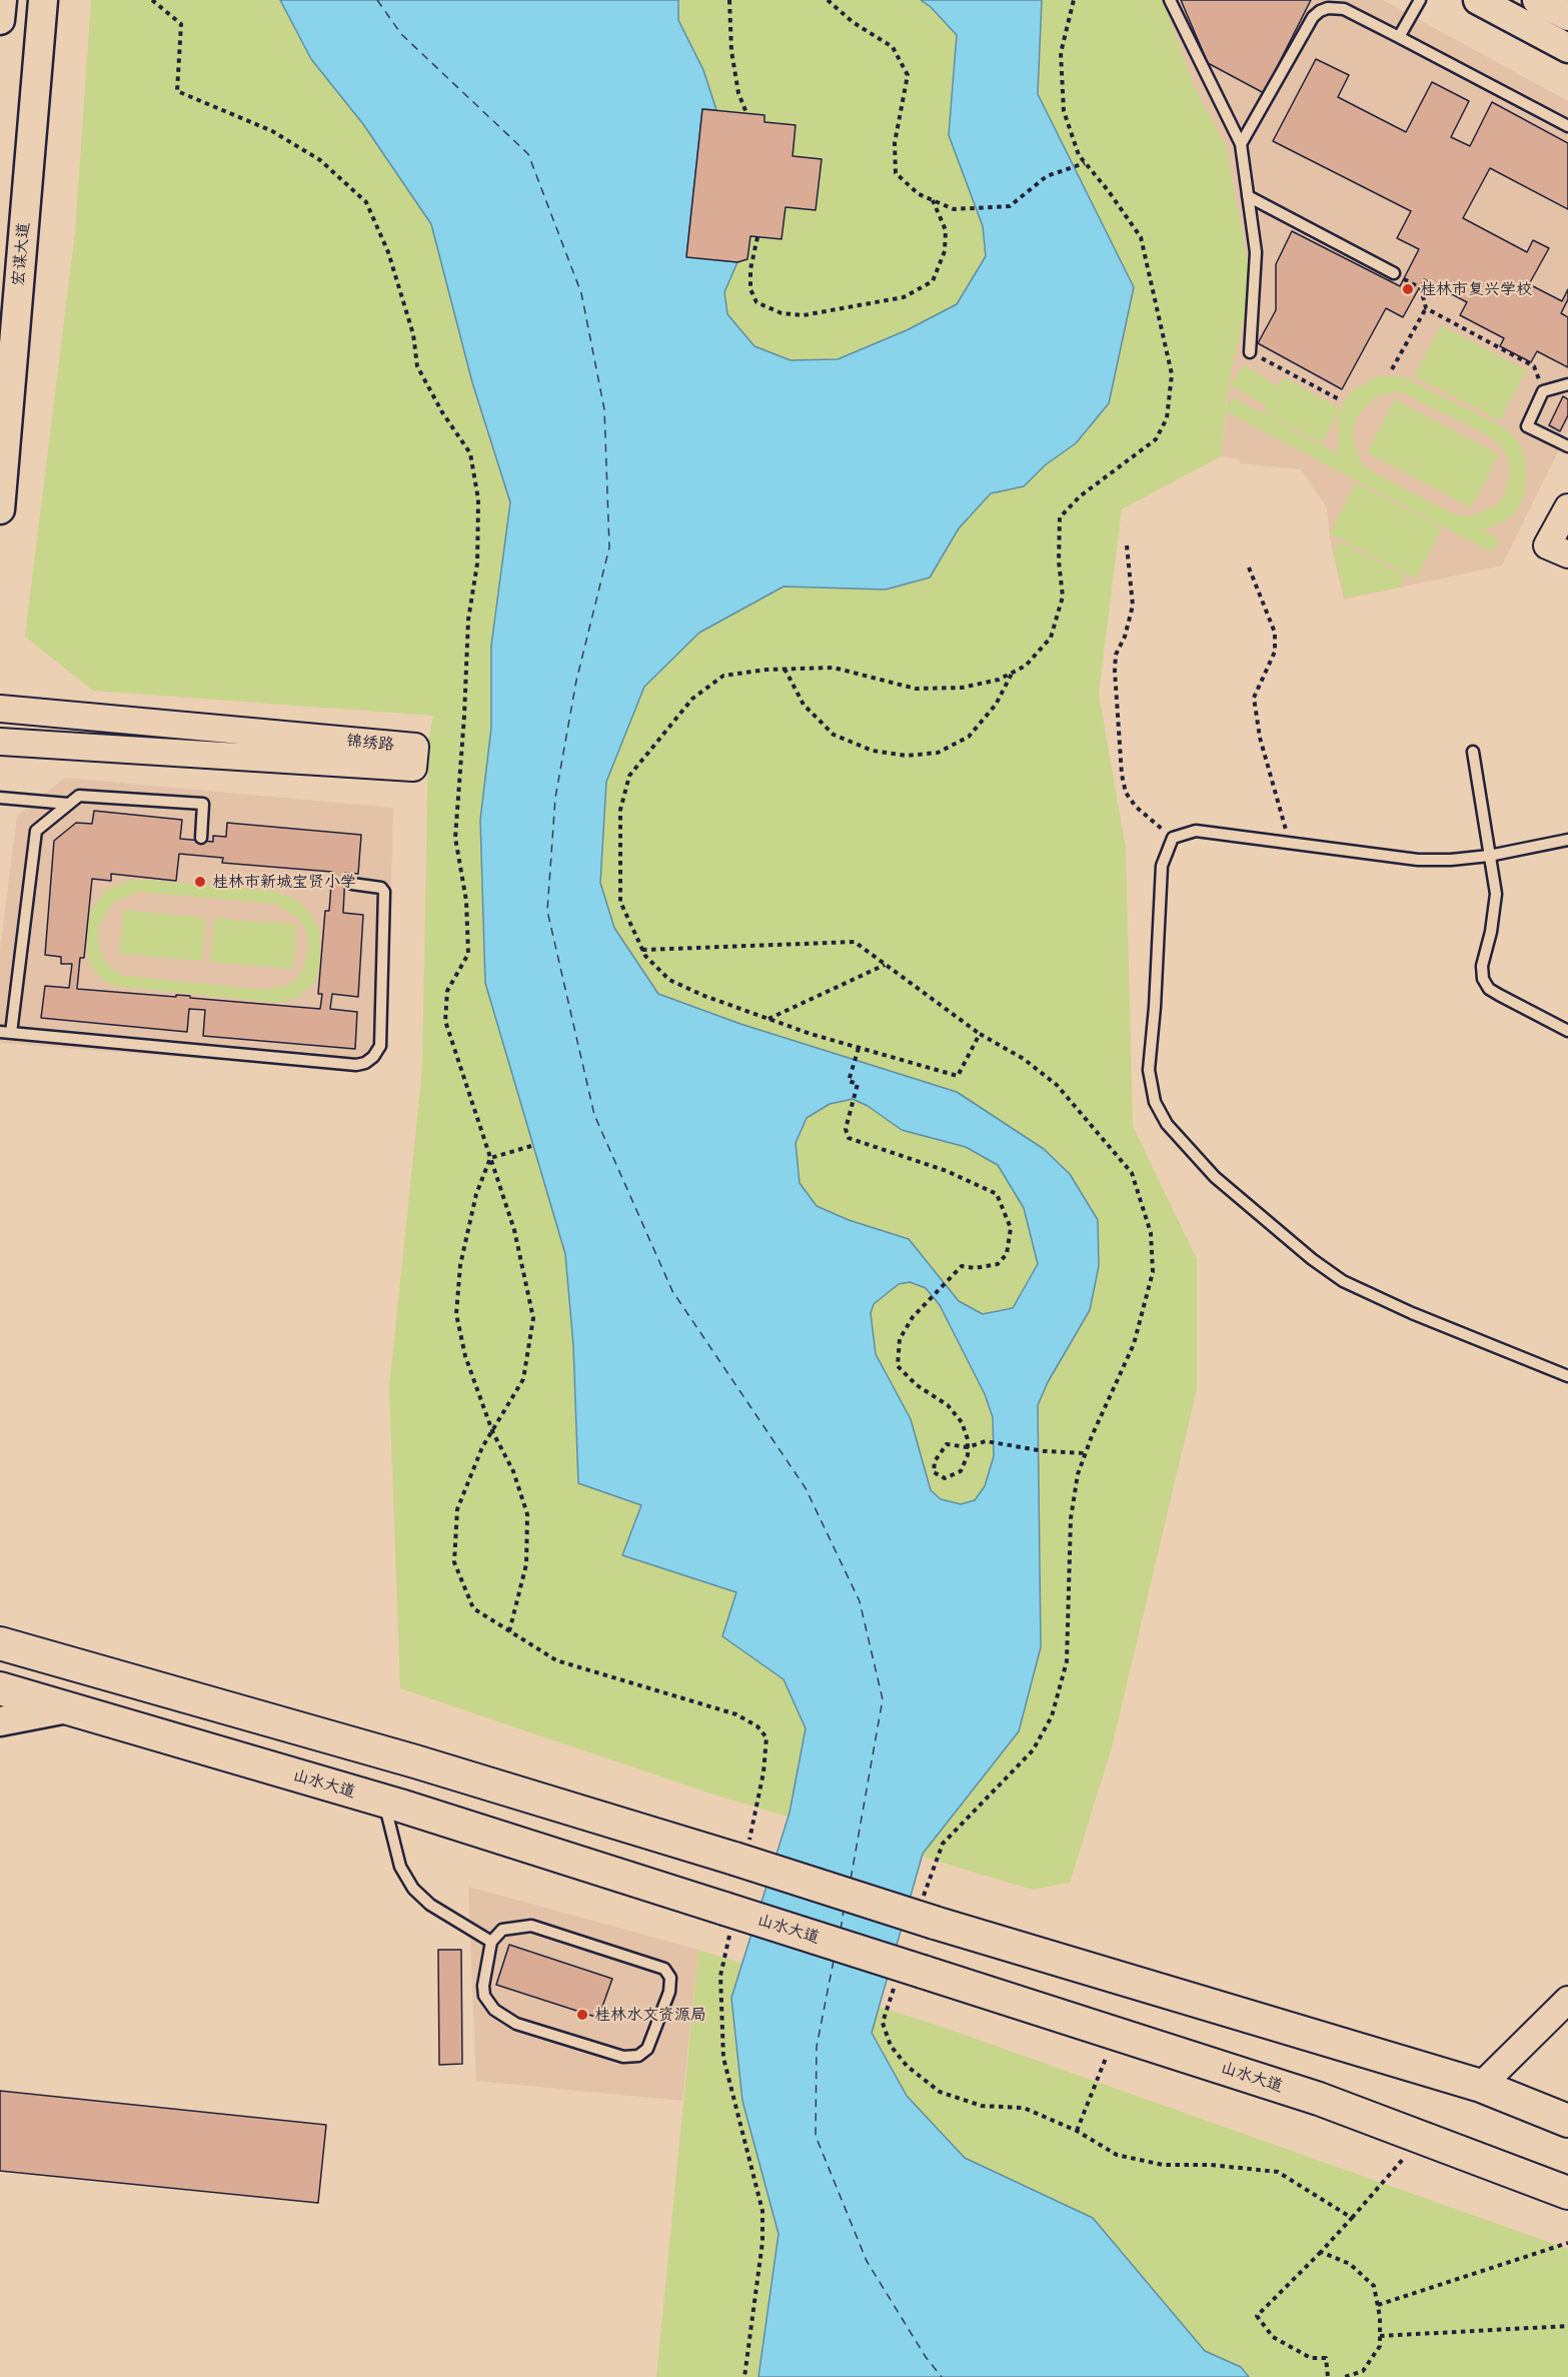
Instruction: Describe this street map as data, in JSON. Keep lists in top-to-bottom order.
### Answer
{
  "streets": {
    "main road": ["宏谋大道", "山水大道"],
    "street": ["锦绣路"]
  },
  "places": ["桂林市复兴学校", "桂林市新城宝贤小学", "桂林水文资源局"]
}
